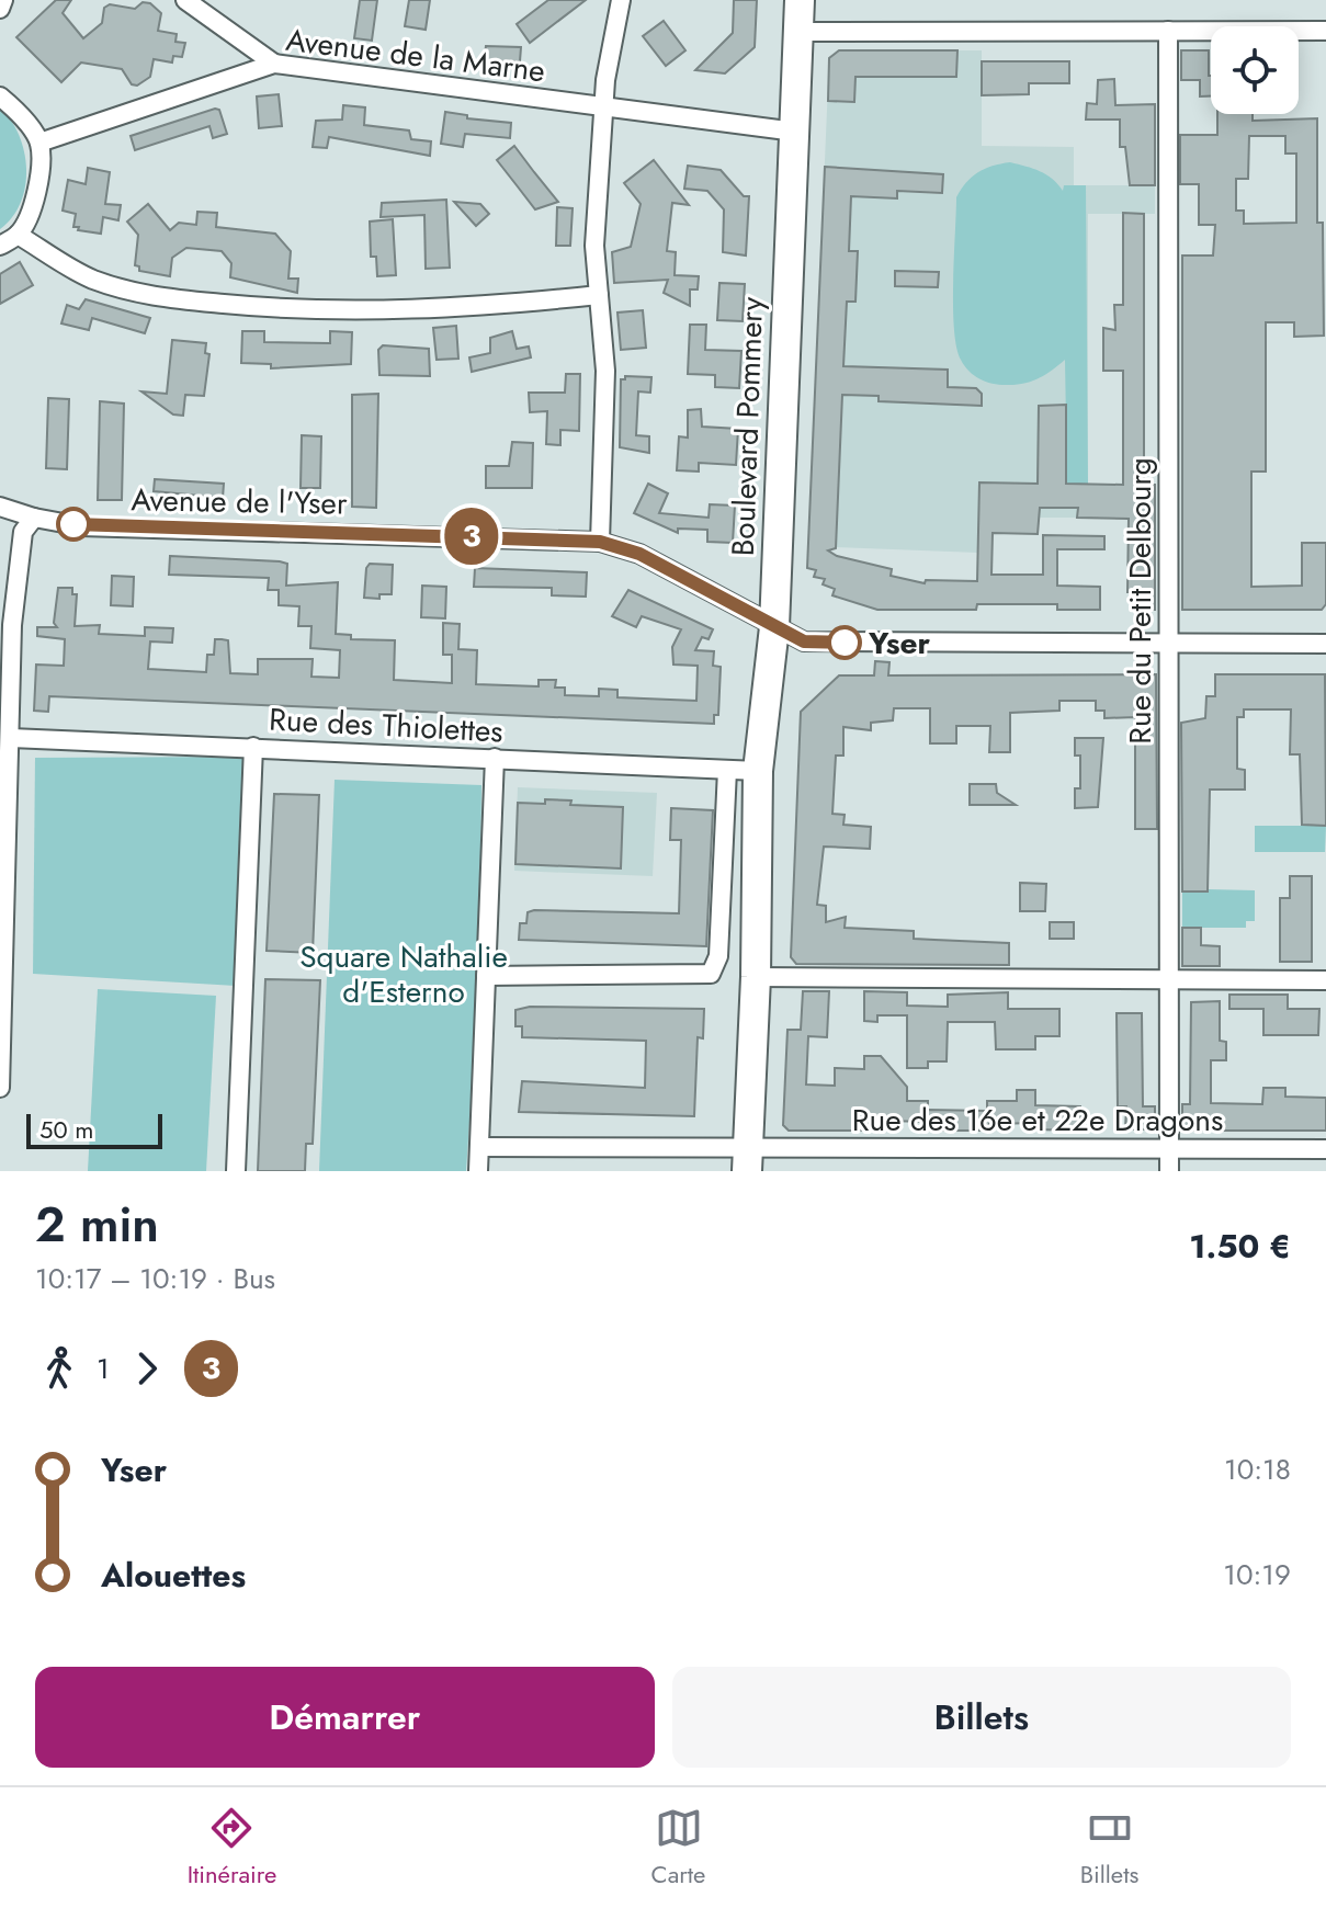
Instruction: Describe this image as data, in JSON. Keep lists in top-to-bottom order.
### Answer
{
  "streets": {
    "main road": ["Boulevard Pommery"],
    "street": [
      "Avenue de la Marne",
      "Avenue de l'Yser",
      "Rue du Petit Delbourg",
      "Rue des Thiolettes",
      "Rue des 16e et 22e Dragons"
    ]
  },
  "crossings": [
    ["Avenue de la Marne", "Boulevard Pommery"],
    ["Boulevard Pommery", "Avenue de l'Yser"],
    ["Boulevard Pommery", "Rue des Thiolettes"],
    ["Boulevard Pommery", "Rue des 16e et 22e Dragons"],
    ["Avenue de l'Yser", "Rue du Petit Delbourg"],
    ["Rue du Petit Delbourg", "Rue des 16e et 22e Dragons"]
  ],
  "parks": ["Square Nathalie d'Esterno"],
  "places": ["Yser"],
  "lines": ["bus line 3"],
  "scale_bar": "50 m",
  "page": {
    "on_map": "3",
    "scale": "50 m",
    "heading": ["2 min", "10:17 – 10:19 · Bus", "1.50 €"],
    "legs": ["1", "3"],
    "list": [
      {
        "name": "Yser",
        "value": "10:18"
      },
      {
        "name": "Alouettes",
        "value": "10:19"
      }
    ],
    "buttons": ["Démarrer", "Billets"],
    "tabs": ["Itinéraire", "Carte", "Billets"]
  }
}
